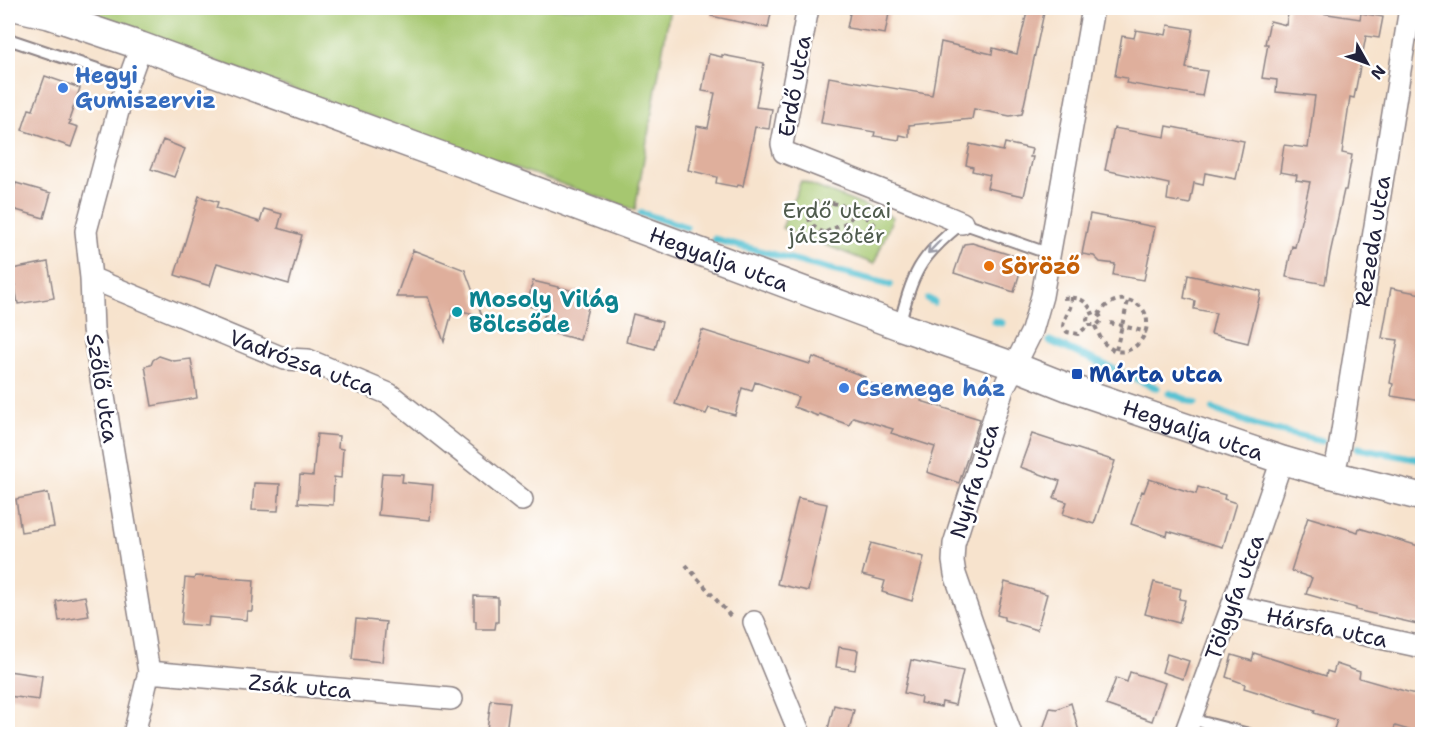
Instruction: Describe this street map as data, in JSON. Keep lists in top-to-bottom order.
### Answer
{
  "streets": {
    "street": [
      "Erdő utca",
      "Rezeda utca",
      "Hegyalja utca",
      "Vadrózsa utca",
      "Szőlő utca",
      "Nyírfa utca",
      "Tölgyfa utca",
      "Hársfa utca",
      "Zsák utca"
    ]
  },
  "crossings": [
    ["Rezeda utca", "Hegyalja utca"],
    ["Hegyalja utca", "Szőlő utca"],
    ["Hegyalja utca", "Nyírfa utca"],
    ["Hegyalja utca", "Tölgyfa utca"],
    ["Vadrózsa utca", "Szőlő utca"],
    ["Szőlő utca", "Zsák utca"],
    ["Tölgyfa utca", "Hársfa utca"]
  ],
  "parks": ["Erdő utcai játszótér"],
  "places": {
    "other": [
      "Hegyi Gumiszerviz",
      "Söröző",
      "Mosoly Világ Bölcsőde",
      "Csemege ház"
    ],
    "transit": ["Márta utca"]
  },
  "north": "bottom right"
}
